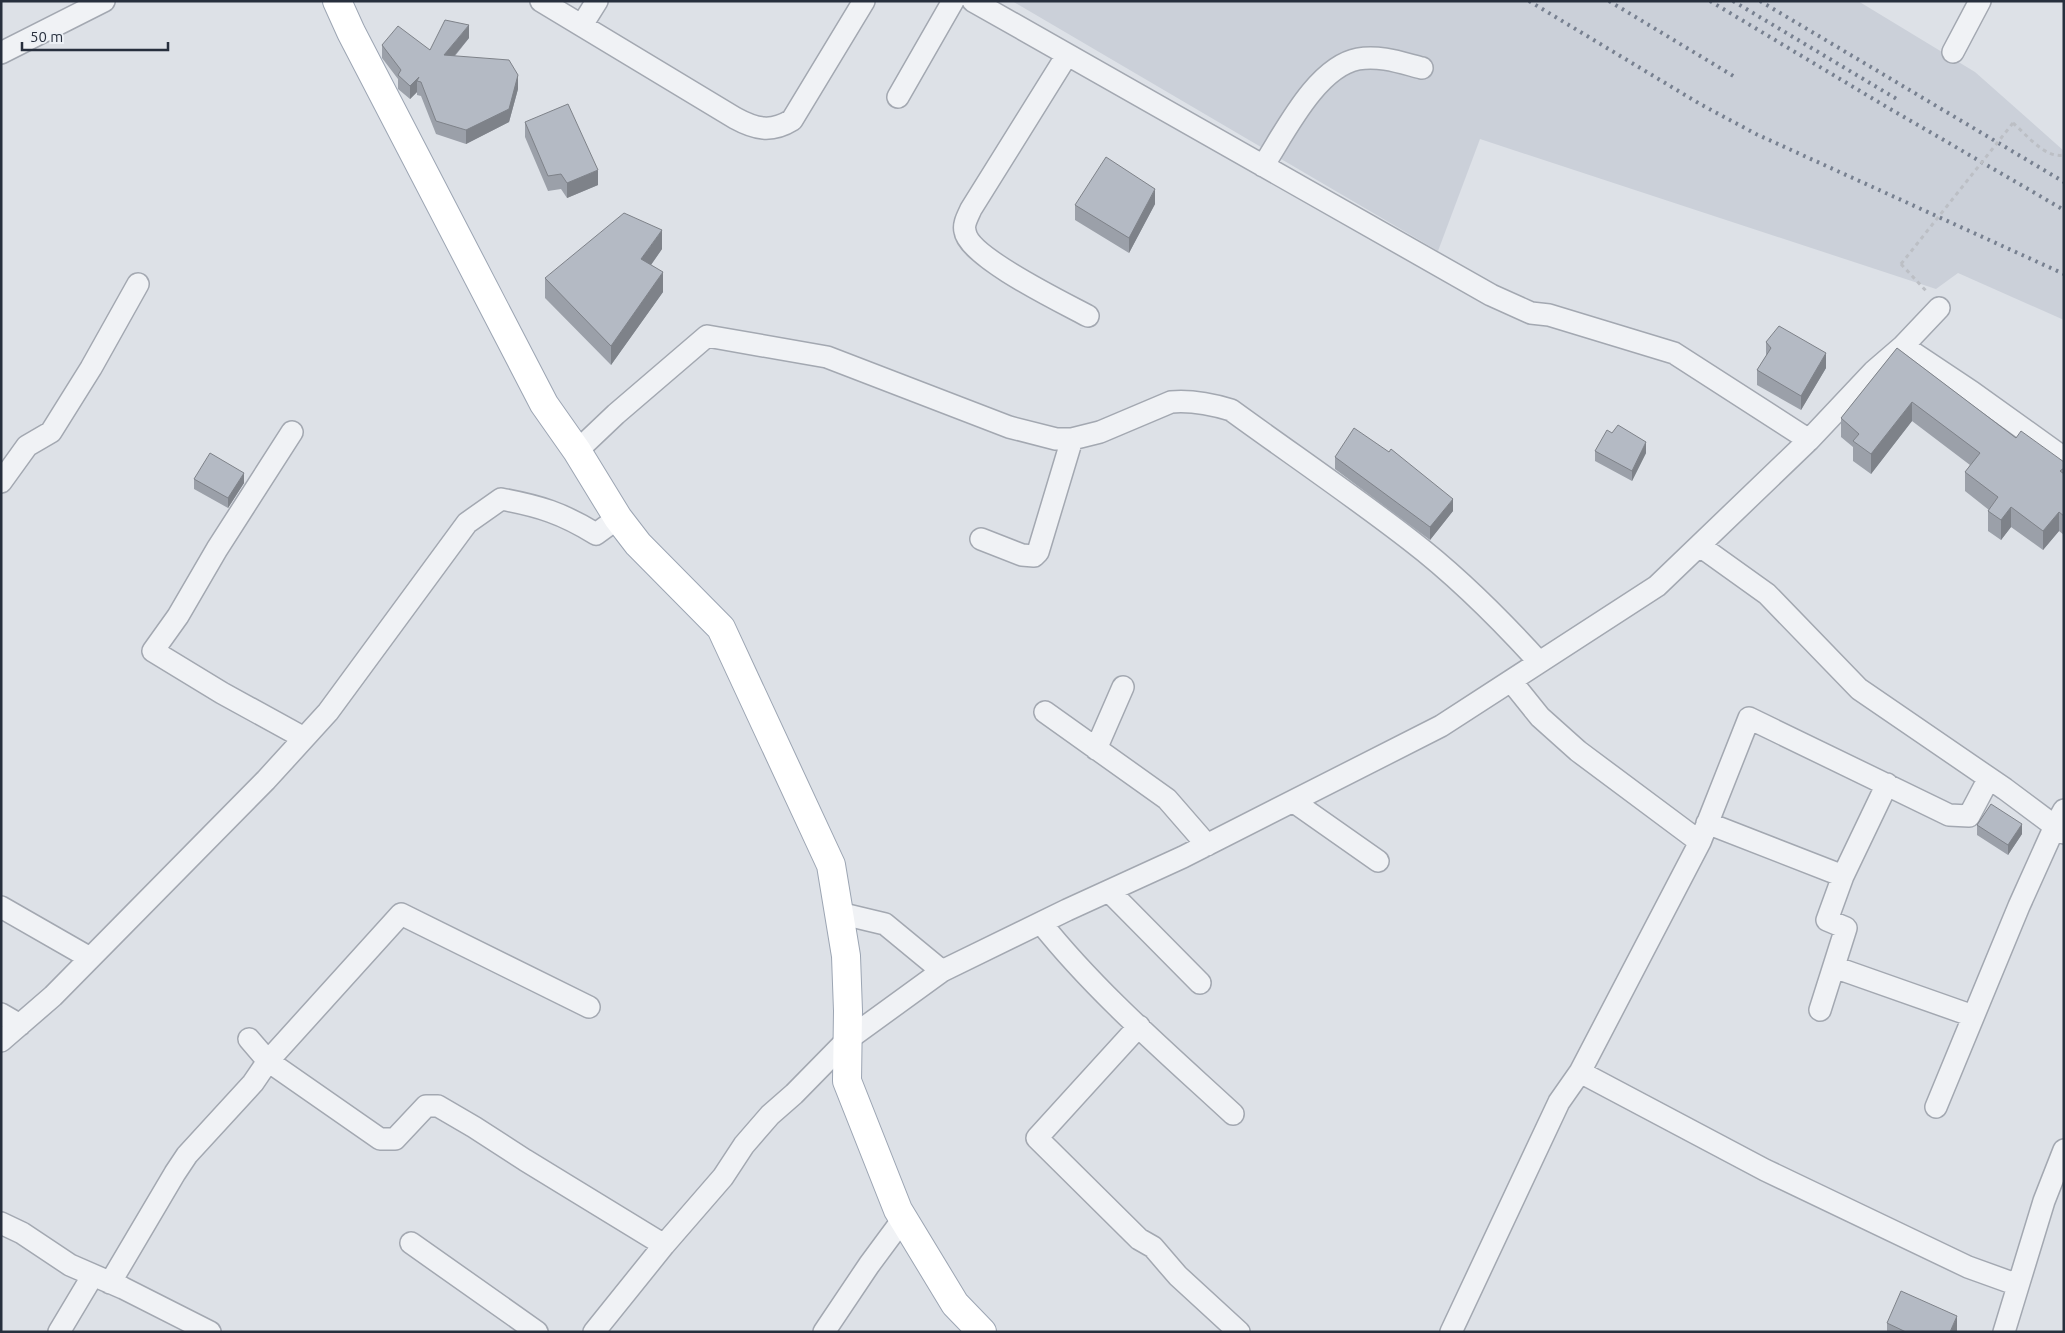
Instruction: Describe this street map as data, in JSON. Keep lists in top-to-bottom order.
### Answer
{
  "scale_bar": "50 m"
}
